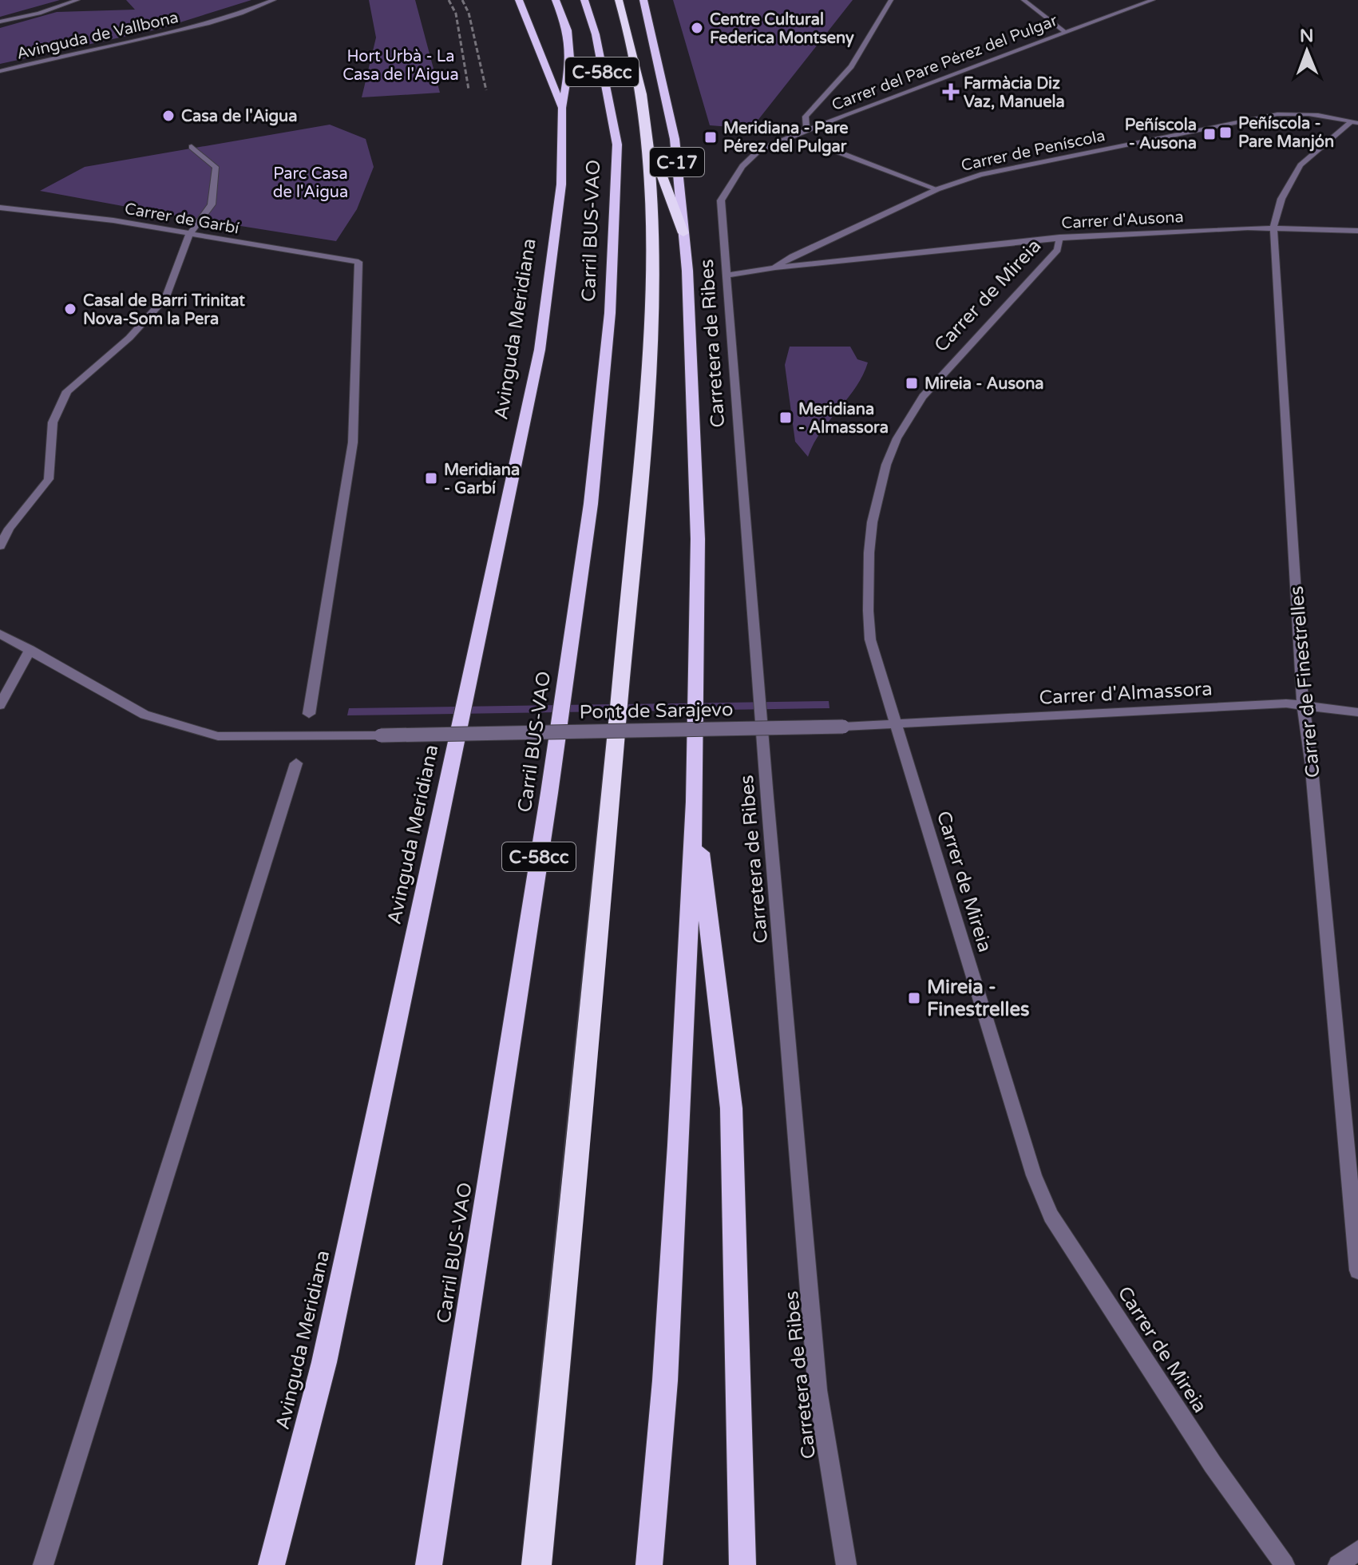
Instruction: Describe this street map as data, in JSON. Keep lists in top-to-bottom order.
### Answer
{
  "streets": {
    "highway": [
      "C-58cc",
      "C-17",
      "Carril BUS-VAO",
      "Avinguda Meridiana"
    ],
    "street": [
      "Avinguda de Vallbona",
      "Carrer del Pare Pérez del Pulgar",
      "Carrer de Peníscola",
      "Carrer de Garbí",
      "Carrer d'Ausona",
      "Carrer de Mireia",
      "Carretera de Ribes",
      "Carrer de Finestrelles",
      "Carrer d'Almassora",
      "Pont de Sarajevo"
    ]
  },
  "crossings": [
    ["Carrer del Pare Pérez del Pulgar", "Carretera de Ribes"],
    ["Carrer de Peníscola", "Carrer d'Ausona"],
    ["Carrer de Peníscola", "Carretera de Ribes"],
    ["Carrer de Peníscola", "Carrer de Finestrelles"],
    ["Carrer d'Ausona", "Carrer de Mireia"],
    ["Carrer d'Ausona", "Carrer de Finestrelles"],
    ["Carrer de Mireia", "Carrer d'Almassora"],
    ["Carrer de Mireia", "Pont de Sarajevo"],
    ["Carrer de Finestrelles", "Carrer d'Almassora"],
    ["Carrer d'Almassora", "Pont de Sarajevo"]
  ],
  "parks": ["Hort Urbà - La Casa de l'Aigua", "Parc Casa de l'Aigua"],
  "places": {
    "other": ["Centre Cultural Federica Montseny", "Casa de l'Aigua", "Casal de Barri Trinitat Nova-Som la Pera"],
    "health": ["Farmàcia Diz Vaz, Manuela"],
    "transit": [
      "Peñíscola - Pare Manjón",
      "Peñíscola - Ausona",
      "Meridiana - Pare Pérez del Pulgar",
      "Mireia - Ausona",
      "Meridiana - Almassora",
      "Meridiana - Garbí",
      "Mireia - Finestrelles"
    ]
  },
  "north": "top"
}
